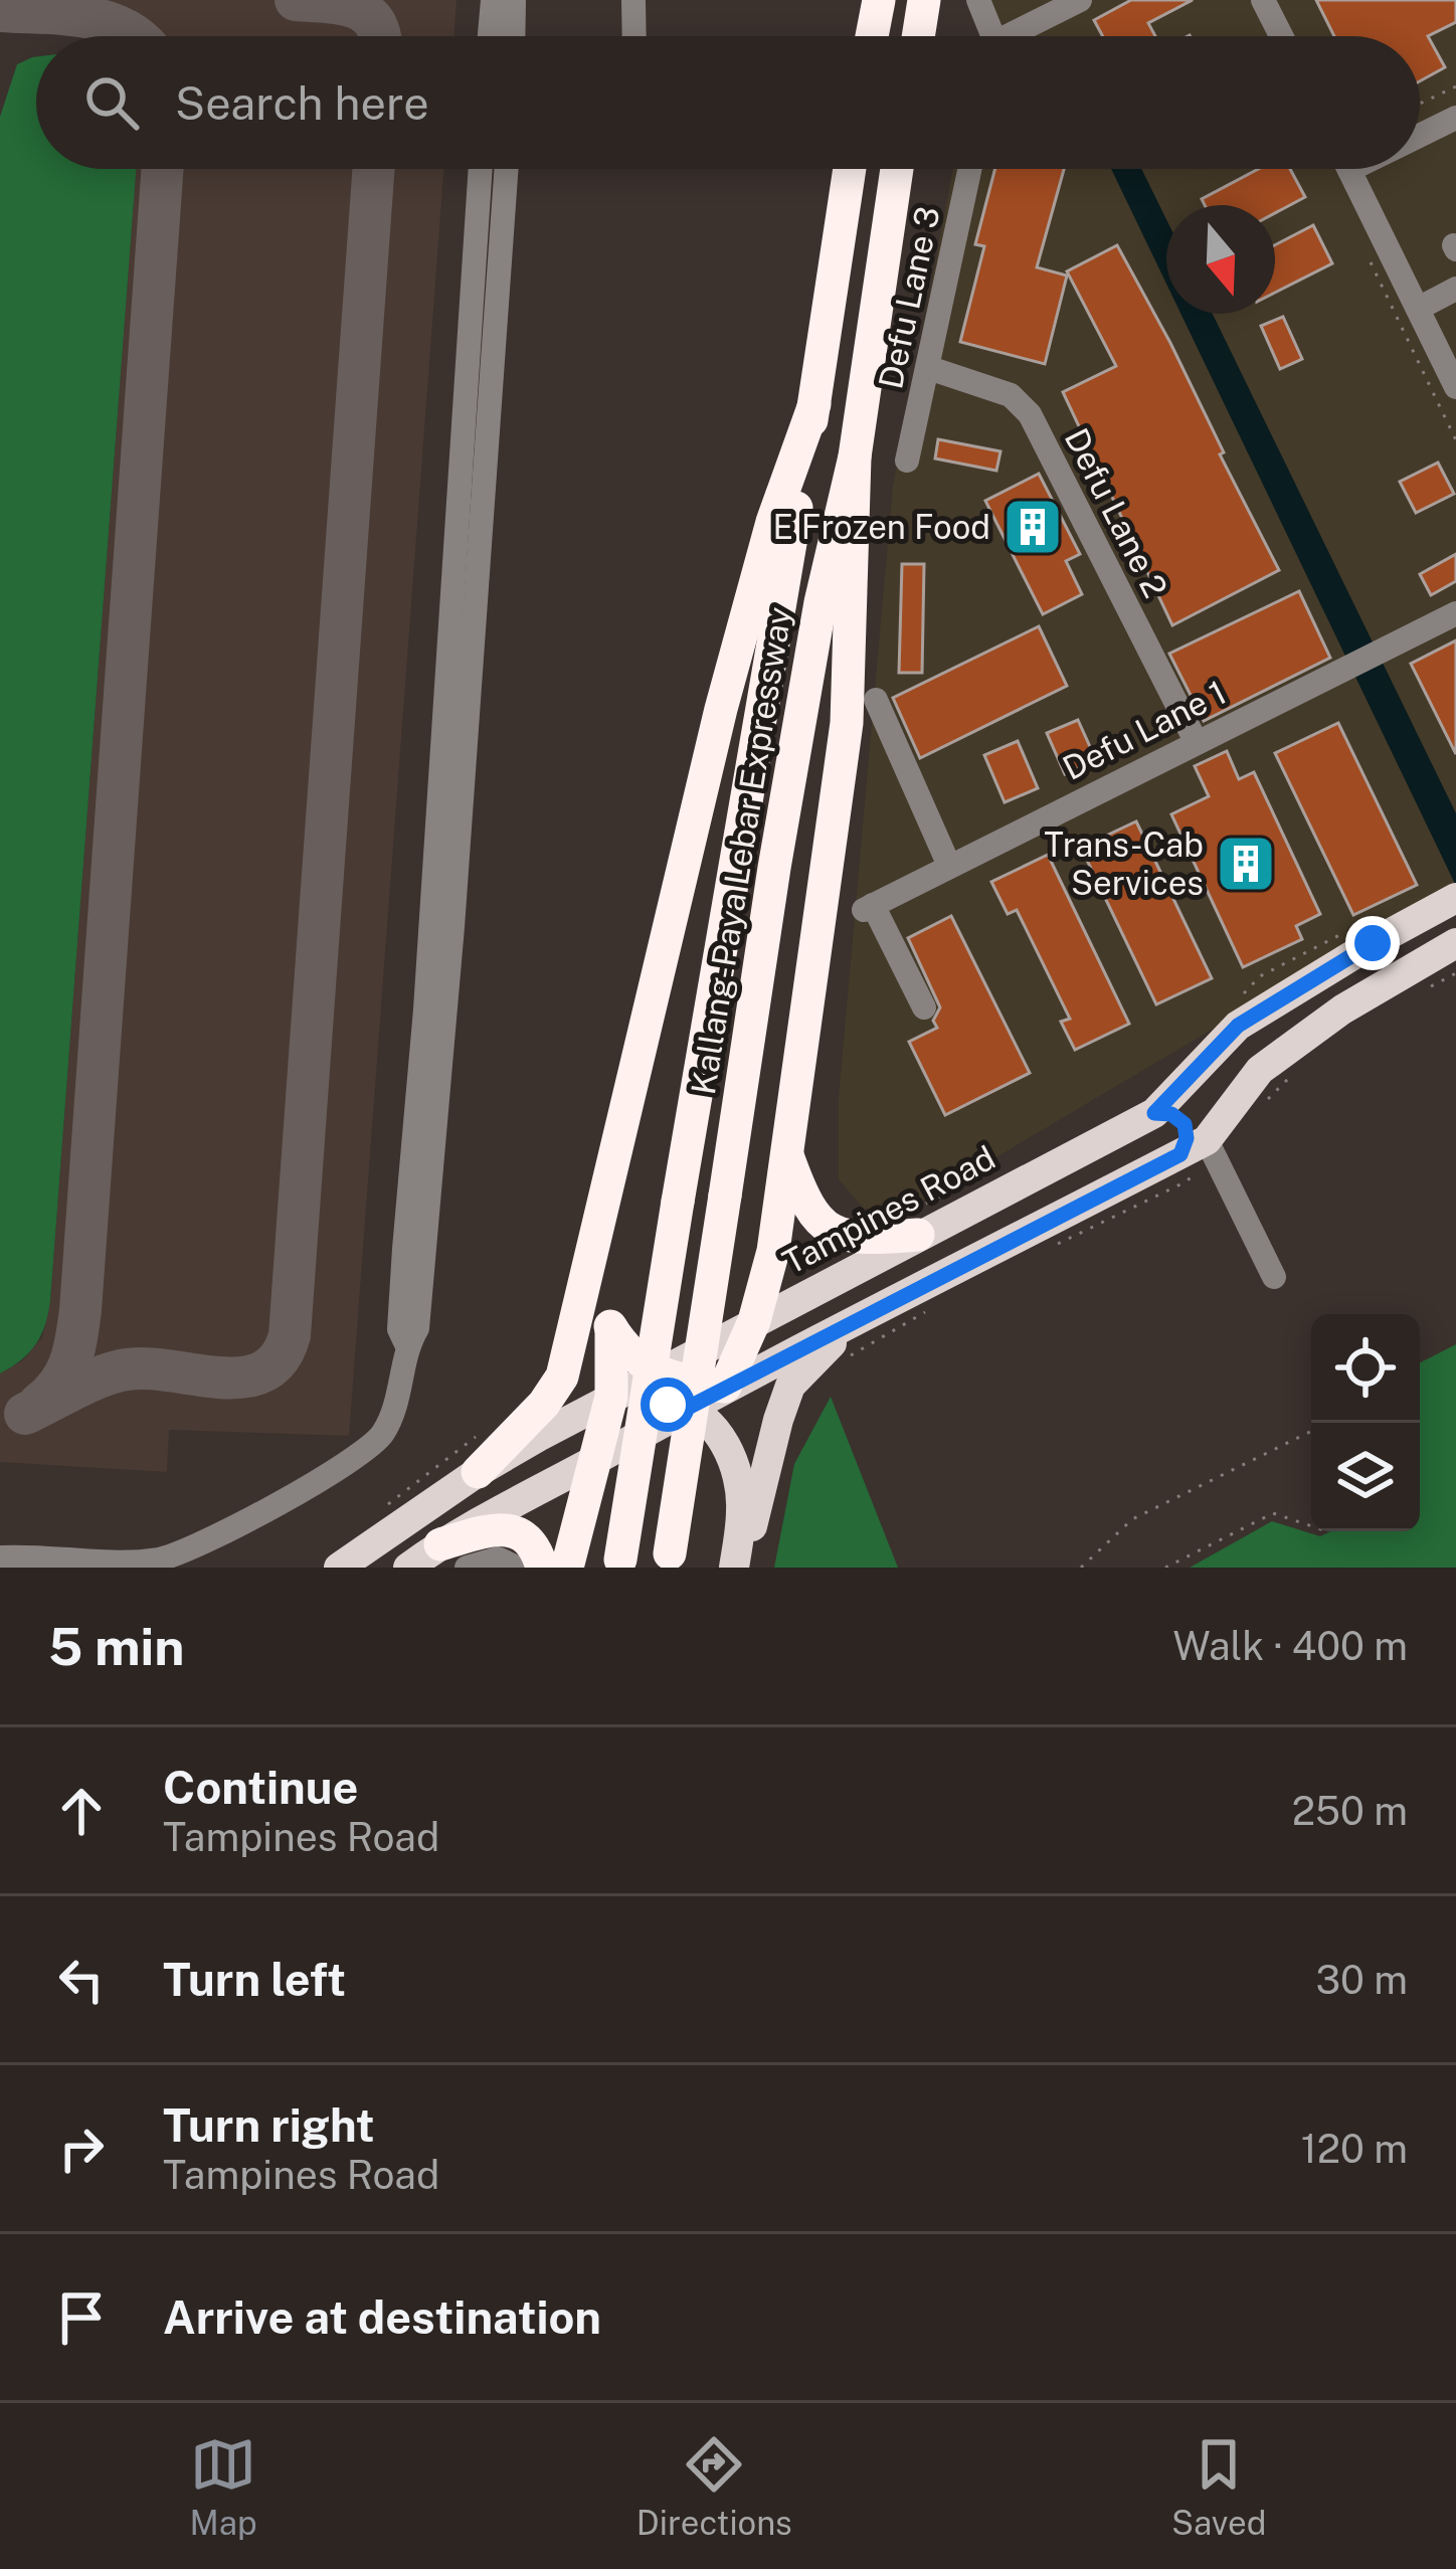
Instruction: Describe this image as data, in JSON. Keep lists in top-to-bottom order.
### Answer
{
  "streets": {
    "highway": ["Kallang-Paya Lebar Expressway"],
    "main road": ["Tampines Road"],
    "street": ["Defu Lane 3", "Defu Lane 2", "Defu Lane 1"]
  },
  "crossings": [
    ["Defu Lane 3", "Defu Lane 2"],
    ["Defu Lane 2", "Defu Lane 1"]
  ],
  "places": {
    "building": ["E Frozen Food", "Trans-Cab Services"]
  },
  "north": "bottom",
  "page": {
    "search": "Search here",
    "heading": ["5 min", "Walk · 400 m"],
    "list": [
      ["Continue", "Tampines Road", "250 m"],
      ["Turn left", "30 m"],
      ["Turn right", "Tampines Road", "120 m"],
      "Arrive at destination"
    ],
    "nav": ["Map", "Directions", "Saved"]
  }
}
